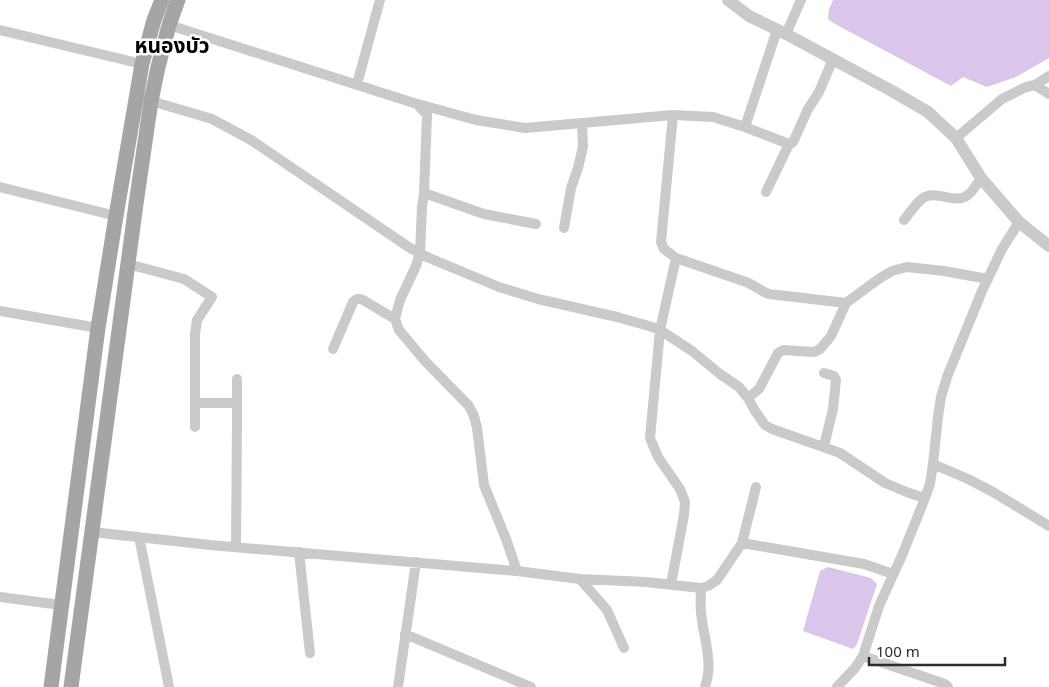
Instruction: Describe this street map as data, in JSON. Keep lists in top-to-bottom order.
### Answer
{
  "districts": ["หนองบัว"],
  "scale_bar": "100 m"
}
